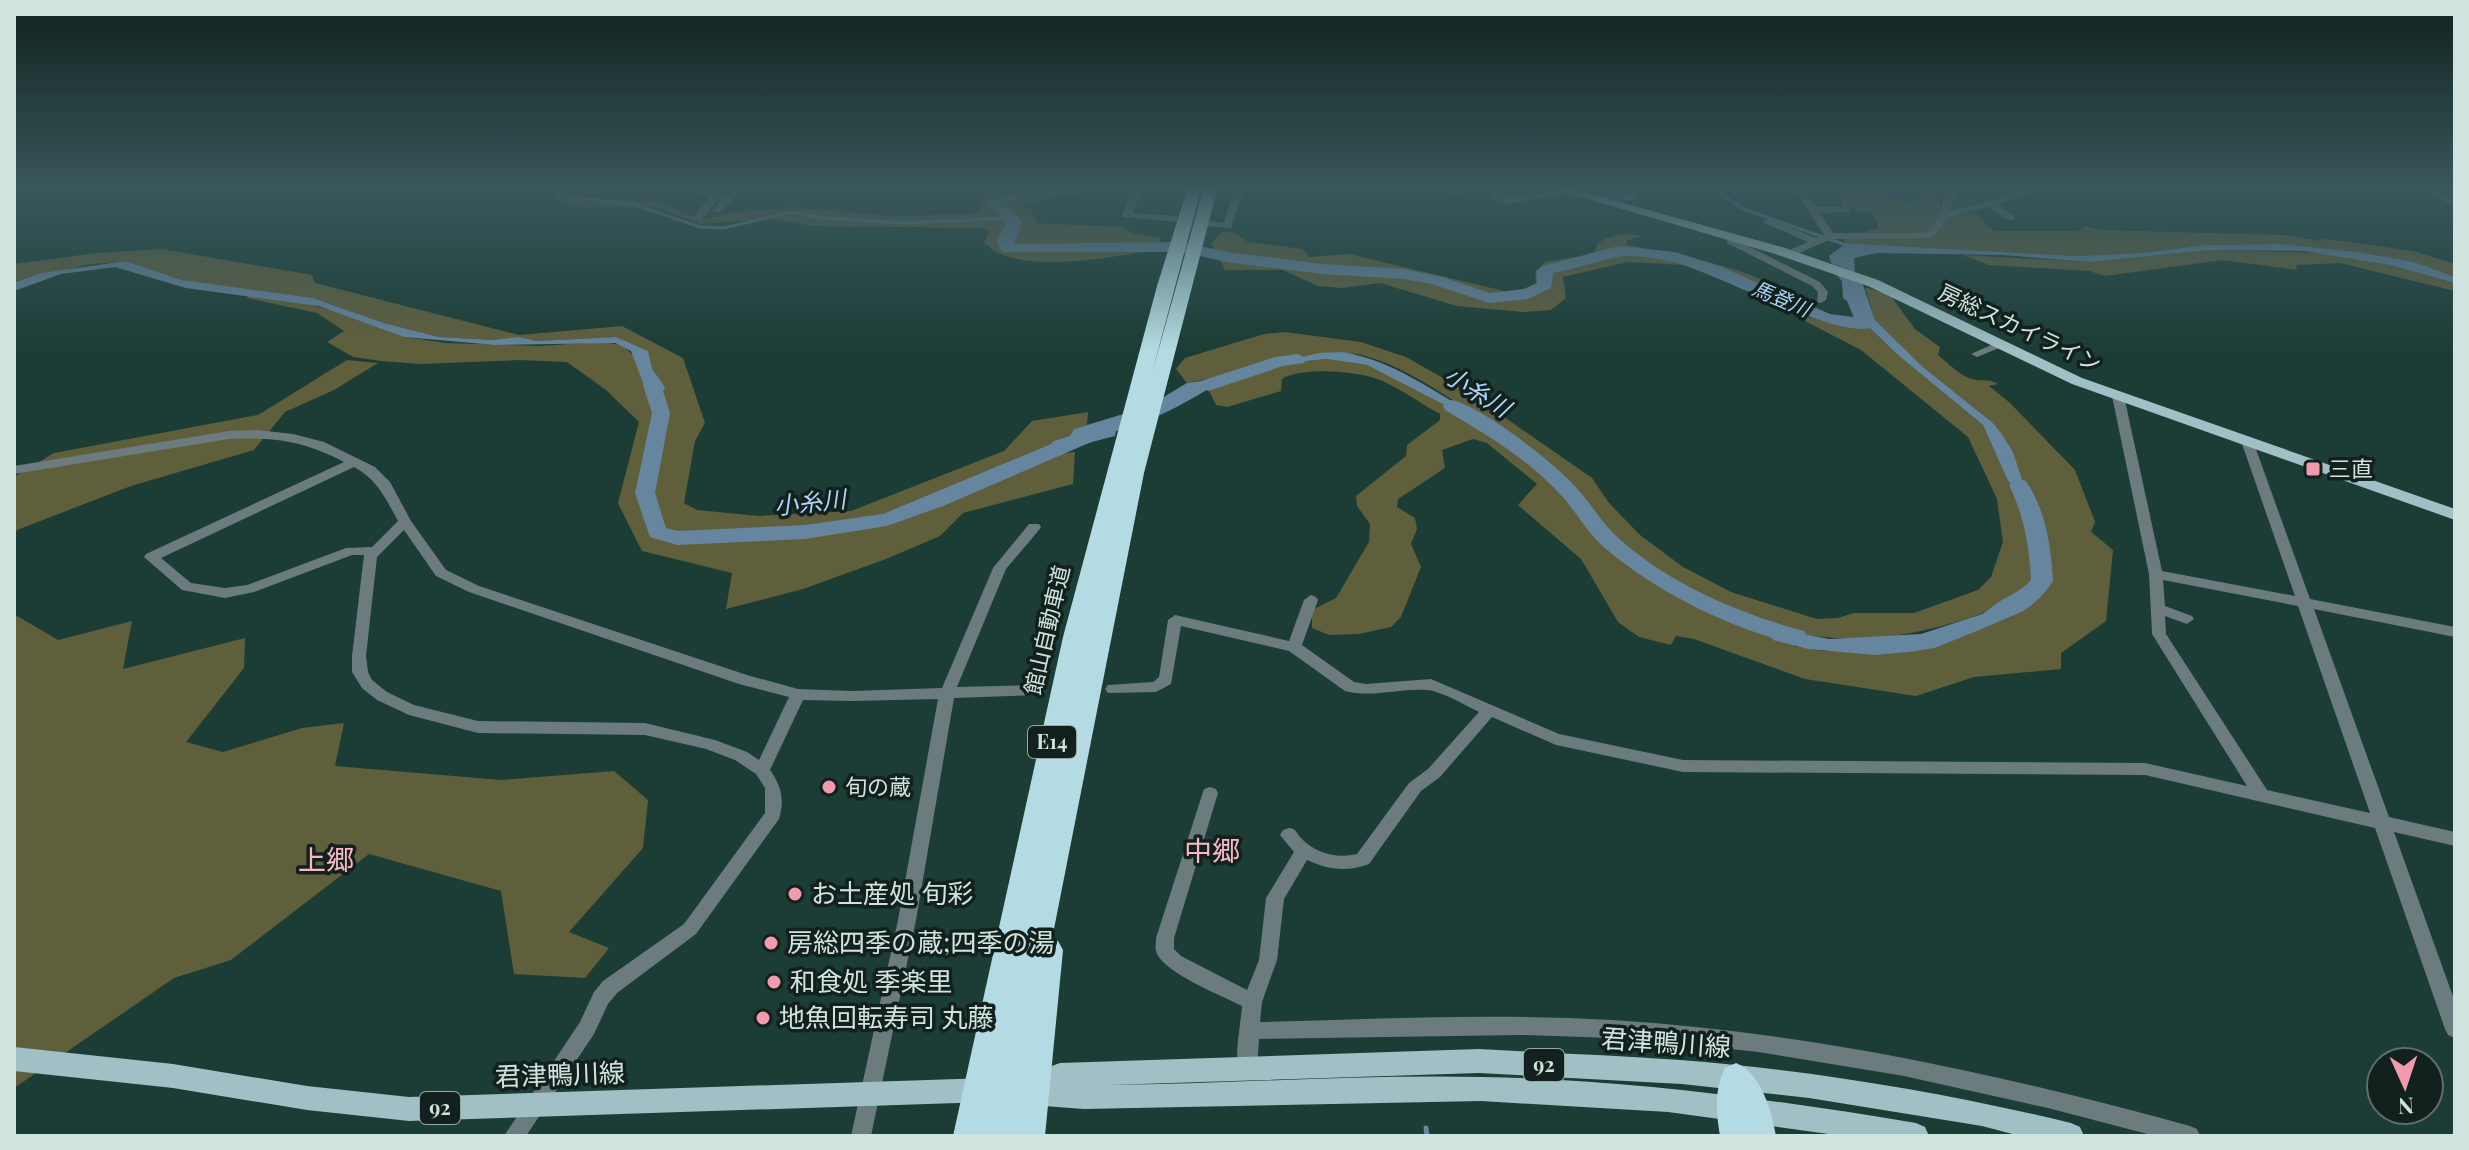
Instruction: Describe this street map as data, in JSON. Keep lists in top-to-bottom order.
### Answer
{
  "streets": {
    "highway": ["館山自動車道", "E14"],
    "main road": ["房総スカイライン", "君津鴨川線", "92"]
  },
  "districts": ["中郷", "上郷"],
  "water": ["馬登川", "小糸川"],
  "places": {
    "transit": ["三直"],
    "other": [
      "旬の蔵",
      "お土産処 旬彩",
      "房総四季の蔵;四季の湯",
      "和食処 季楽里",
      "地魚回転寿司 丸藤"
    ]
  },
  "north": "bottom"
}
